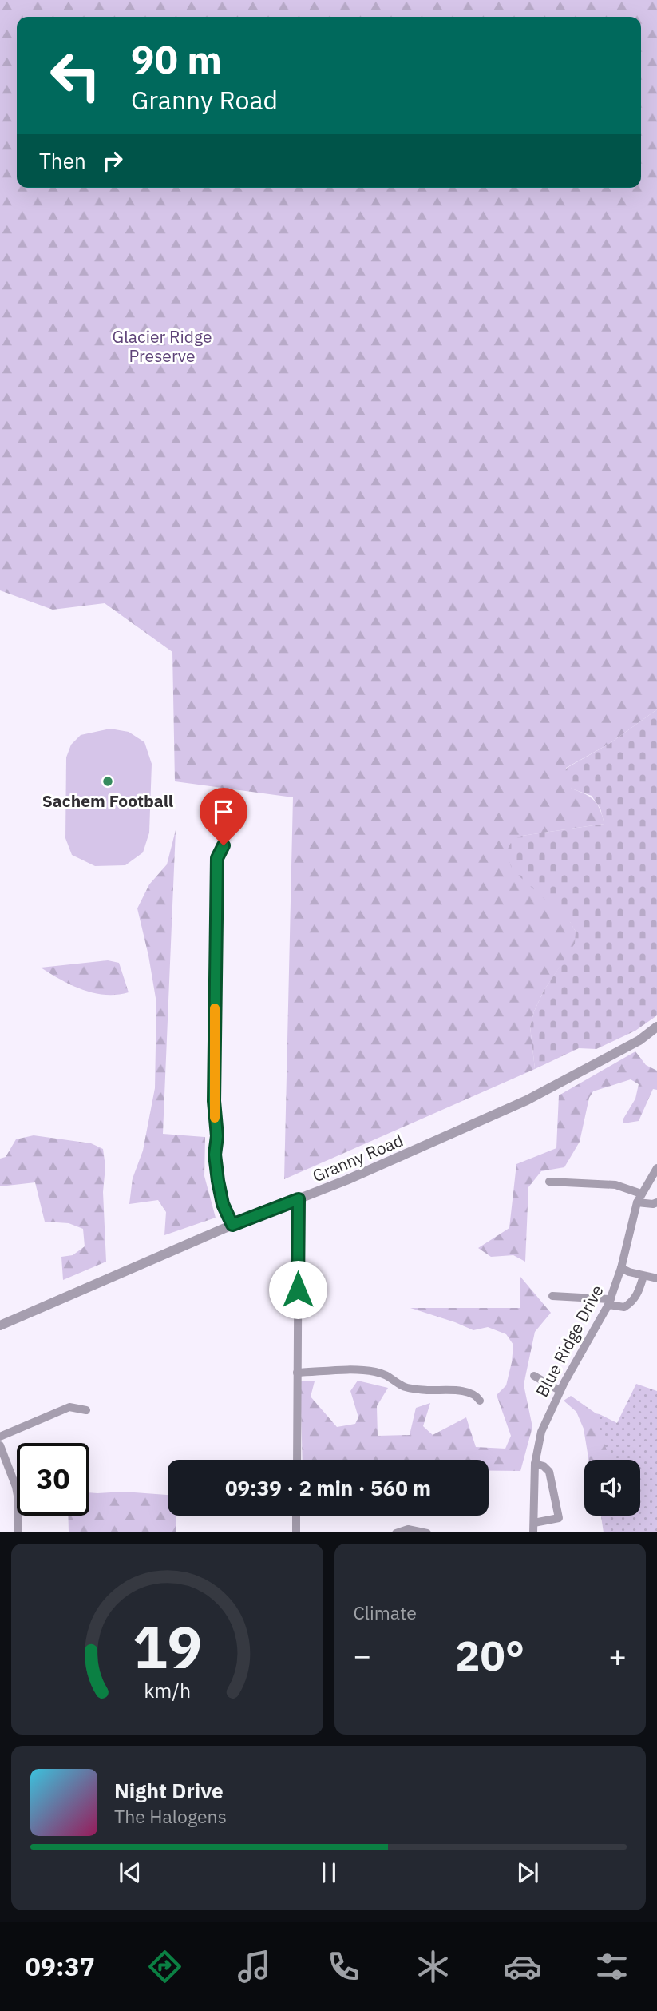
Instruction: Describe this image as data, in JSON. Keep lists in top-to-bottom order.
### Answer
{
  "streets": {
    "street": ["Granny Road", "Blue Ridge Drive"]
  },
  "parks": ["Glacier Ridge Preserve"],
  "places": ["Sachem Football"],
  "page": {
    "turn": ["90 m", "Granny Road"],
    "then": "Then",
    "limit": "30",
    "trip": "09:39 · 2 min · 560 m",
    "tile": "Climate",
    "heat": ["−", "20°", "+"],
    "song": ["Night Drive", "The Halogens"],
    "tabs": "09:37",
    "gauge": ["19", "km/h"]
  }
}
